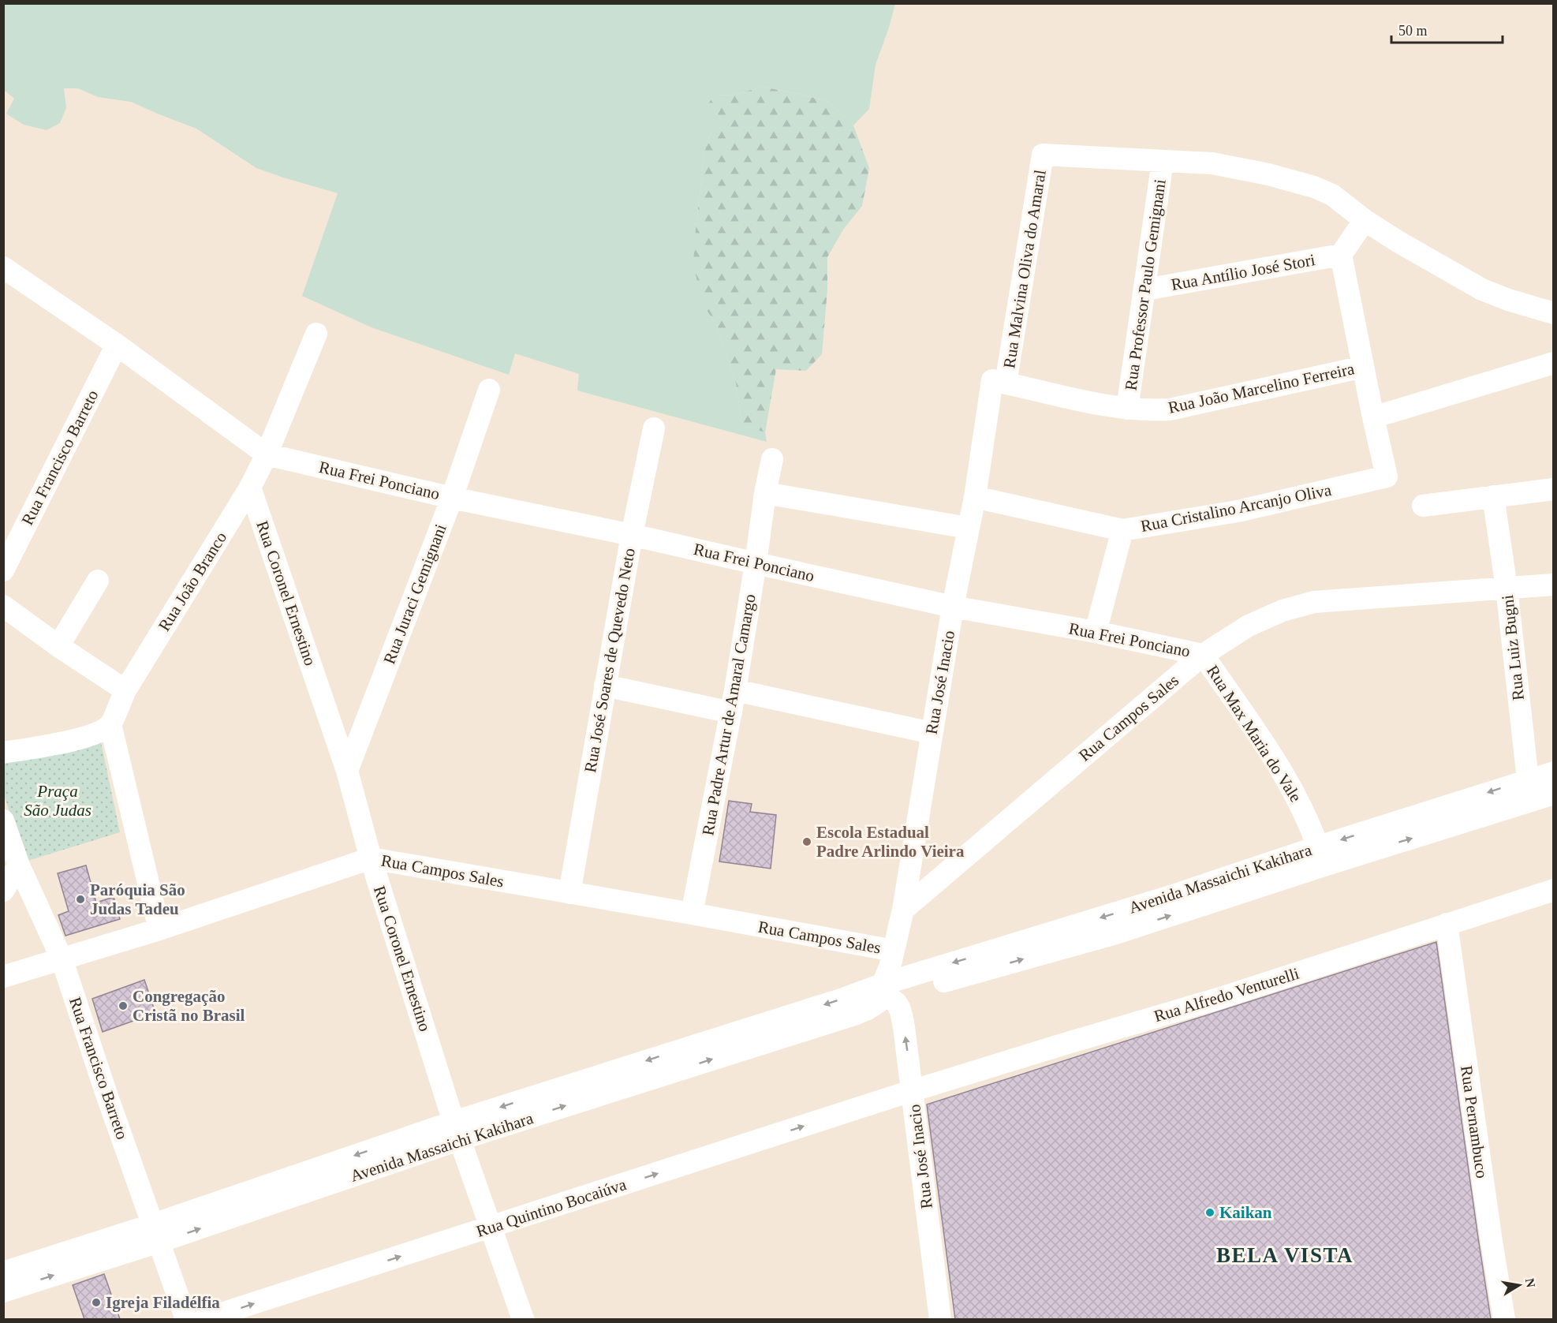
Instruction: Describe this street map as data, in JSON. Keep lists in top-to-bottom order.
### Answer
{
  "streets": {
    "street": [
      "Rua Malvina Oliva do Amaral",
      "Rua Antílio José Stori",
      "Rua Professor Paulo Gemignani",
      "Rua João Marcelino Ferreira",
      "Rua Francisco Barreto",
      "Rua Frei Ponciano",
      "Rua Cristalino Arcanjo Oliva",
      "Rua João Branco",
      "Rua Coronel Ernestino",
      "Rua Juraci Gemignani",
      "Rua Luiz Bugni",
      "Rua José Soares de Quevedo Neto",
      "Rua José Inacio",
      "Rua Padre Artur de Amaral Camargo",
      "Rua Campos Sales",
      "Rua Max Maria do Vale",
      "Avenida Massaichi Kakihara",
      "Rua Alfredo Venturelli",
      "Rua Pernambuco",
      "Rua Quintino Bocaiúva"
    ]
  },
  "crossings": [
    ["Rua Malvina Oliva do Amaral", "Rua Professor Paulo Gemignani"],
    ["Rua Malvina Oliva do Amaral", "Rua João Marcelino Ferreira"],
    ["Rua Malvina Oliva do Amaral", "Rua José Inacio"],
    ["Rua Antílio José Stori", "Rua Professor Paulo Gemignani"],
    ["Rua Professor Paulo Gemignani", "Rua João Marcelino Ferreira"],
    ["Rua João Marcelino Ferreira", "Rua José Inacio"],
    ["Rua Francisco Barreto", "Rua Frei Ponciano"],
    ["Rua Francisco Barreto", "Rua Campos Sales"],
    ["Rua Francisco Barreto", "Avenida Massaichi Kakihara"],
    ["Rua Frei Ponciano", "Rua João Branco"],
    ["Rua Frei Ponciano", "Rua Juraci Gemignani"],
    ["Rua Frei Ponciano", "Rua Luiz Bugni"],
    ["Rua Frei Ponciano", "Rua José Soares de Quevedo Neto"],
    ["Rua Frei Ponciano", "Rua José Inacio"],
    ["Rua Frei Ponciano", "Rua Padre Artur de Amaral Camargo"],
    ["Rua Frei Ponciano", "Rua Campos Sales"],
    ["Rua Frei Ponciano", "Rua Max Maria do Vale"],
    ["Rua Cristalino Arcanjo Oliva", "Rua José Inacio"],
    ["Rua João Branco", "Rua Coronel Ernestino"],
    ["Rua Coronel Ernestino", "Rua Juraci Gemignani"],
    ["Rua Coronel Ernestino", "Rua Campos Sales"],
    ["Rua Coronel Ernestino", "Avenida Massaichi Kakihara"],
    ["Rua Coronel Ernestino", "Rua Quintino Bocaiúva"],
    ["Rua Luiz Bugni", "Avenida Massaichi Kakihara"],
    ["Rua José Soares de Quevedo Neto", "Rua Campos Sales"],
    ["Rua José Inacio", "Rua Campos Sales"],
    ["Rua José Inacio", "Avenida Massaichi Kakihara"],
    ["Rua José Inacio", "Rua Alfredo Venturelli"],
    ["Rua José Inacio", "Rua Quintino Bocaiúva"],
    ["Rua Padre Artur de Amaral Camargo", "Rua Campos Sales"],
    ["Rua Campos Sales", "Rua Max Maria do Vale"],
    ["Rua Max Maria do Vale", "Avenida Massaichi Kakihara"],
    ["Rua Alfredo Venturelli", "Rua Pernambuco"],
    ["Rua Alfredo Venturelli", "Rua Quintino Bocaiúva"]
  ],
  "one_way": ["Rua Quintino Bocaiúva"],
  "districts": ["BELA VISTA"],
  "parks": ["Praça São Judas"],
  "places": [
    "Escola Estadual Padre Arlindo Vieira",
    "Paróquia São Judas Tadeu",
    "Congregação Cristã no Brasil",
    "Kaikan",
    "Igreja Filadélfia"
  ],
  "scale_bar": "50 m",
  "north": "right"
}
